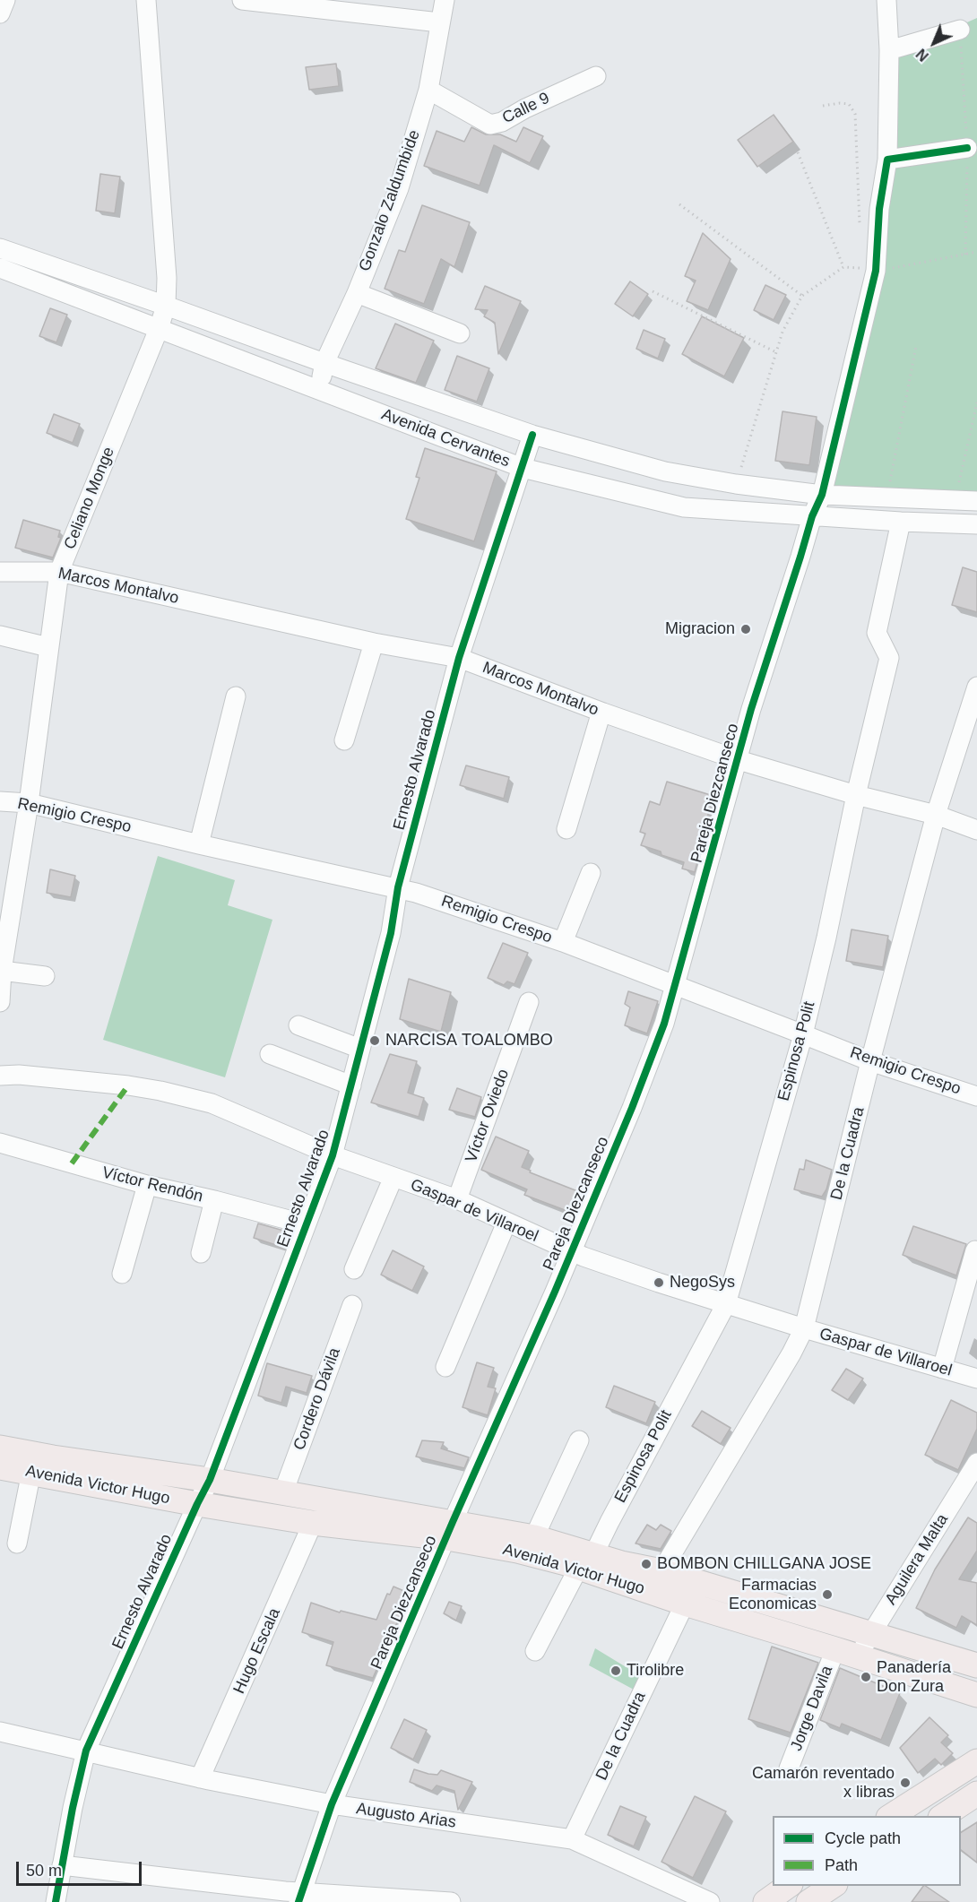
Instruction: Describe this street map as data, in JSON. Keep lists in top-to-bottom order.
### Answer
{
  "streets": {
    "main road": ["Avenida Victor Hugo"],
    "street": [
      "Calle 9",
      "Gonzalo Zaldumbide",
      "Avenida Cervantes",
      "Celiano Monge",
      "Marcos Montalvo",
      "Ernesto Alvarado",
      "Pareja Diezcanseco",
      "Remigio Crespo",
      "Espinosa Polit",
      "Víctor Oviedo",
      "De la Cuadra",
      "Víctor Rendón",
      "Gaspar de Villaroel",
      "Cordero Dávila",
      "Aguilera Malta",
      "Hugo Escala",
      "Jorge Davila",
      "Augusto Arias"
    ]
  },
  "crossings": [
    ["Calle 9", "Gonzalo Zaldumbide"],
    ["Gonzalo Zaldumbide", "Avenida Cervantes"],
    ["Avenida Cervantes", "Celiano Monge"],
    ["Avenida Cervantes", "Ernesto Alvarado"],
    ["Avenida Cervantes", "Pareja Diezcanseco"],
    ["Avenida Cervantes", "Espinosa Polit"],
    ["Celiano Monge", "Marcos Montalvo"],
    ["Celiano Monge", "Remigio Crespo"],
    ["Marcos Montalvo", "Ernesto Alvarado"],
    ["Marcos Montalvo", "Pareja Diezcanseco"],
    ["Marcos Montalvo", "Espinosa Polit"],
    ["Marcos Montalvo", "De la Cuadra"],
    ["Ernesto Alvarado", "Remigio Crespo"],
    ["Ernesto Alvarado", "Víctor Rendón"],
    ["Ernesto Alvarado", "Gaspar de Villaroel"],
    ["Ernesto Alvarado", "Avenida Victor Hugo"],
    ["Ernesto Alvarado", "Augusto Arias"],
    ["Pareja Diezcanseco", "Remigio Crespo"],
    ["Pareja Diezcanseco", "Gaspar de Villaroel"],
    ["Pareja Diezcanseco", "Avenida Victor Hugo"],
    ["Pareja Diezcanseco", "Augusto Arias"],
    ["Remigio Crespo", "Espinosa Polit"],
    ["Remigio Crespo", "De la Cuadra"],
    ["Espinosa Polit", "Gaspar de Villaroel"],
    ["Espinosa Polit", "Avenida Victor Hugo"],
    ["Víctor Oviedo", "Gaspar de Villaroel"],
    ["De la Cuadra", "Gaspar de Villaroel"],
    ["De la Cuadra", "Avenida Victor Hugo"],
    ["De la Cuadra", "Augusto Arias"],
    ["Cordero Dávila", "Avenida Victor Hugo"],
    ["Avenida Victor Hugo", "Aguilera Malta"],
    ["Avenida Victor Hugo", "Hugo Escala"],
    ["Avenida Victor Hugo", "Jorge Davila"],
    ["Hugo Escala", "Augusto Arias"]
  ],
  "places": [
    "Migracion",
    "NARCISA TOALOMBO",
    "NegoSys",
    "BOMBON CHILLGANA JOSE",
    "Farmacias Economicas",
    "Tirolibre",
    "Panadería Don Zura",
    "Camarón reventado x libras"
  ],
  "legend": ["Cycle path", "Path"],
  "scale_bar": "50 m",
  "north": "bottom left"
}
